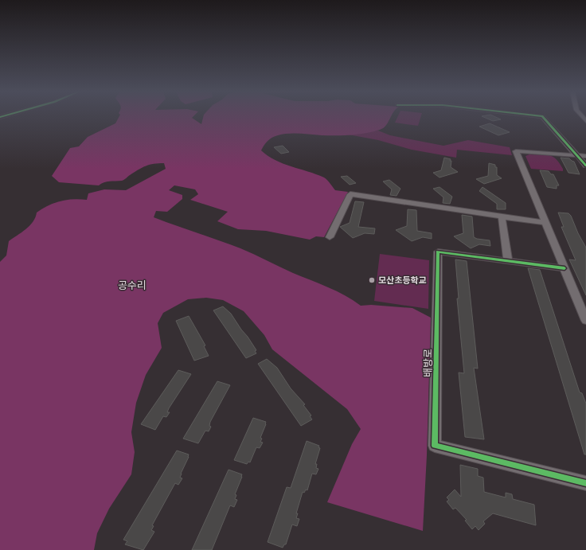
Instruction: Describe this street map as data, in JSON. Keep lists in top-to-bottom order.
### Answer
{
  "streets": {
    "street": ["배방로"]
  },
  "districts": ["공수리"],
  "places": ["모산초등학교"]
}
